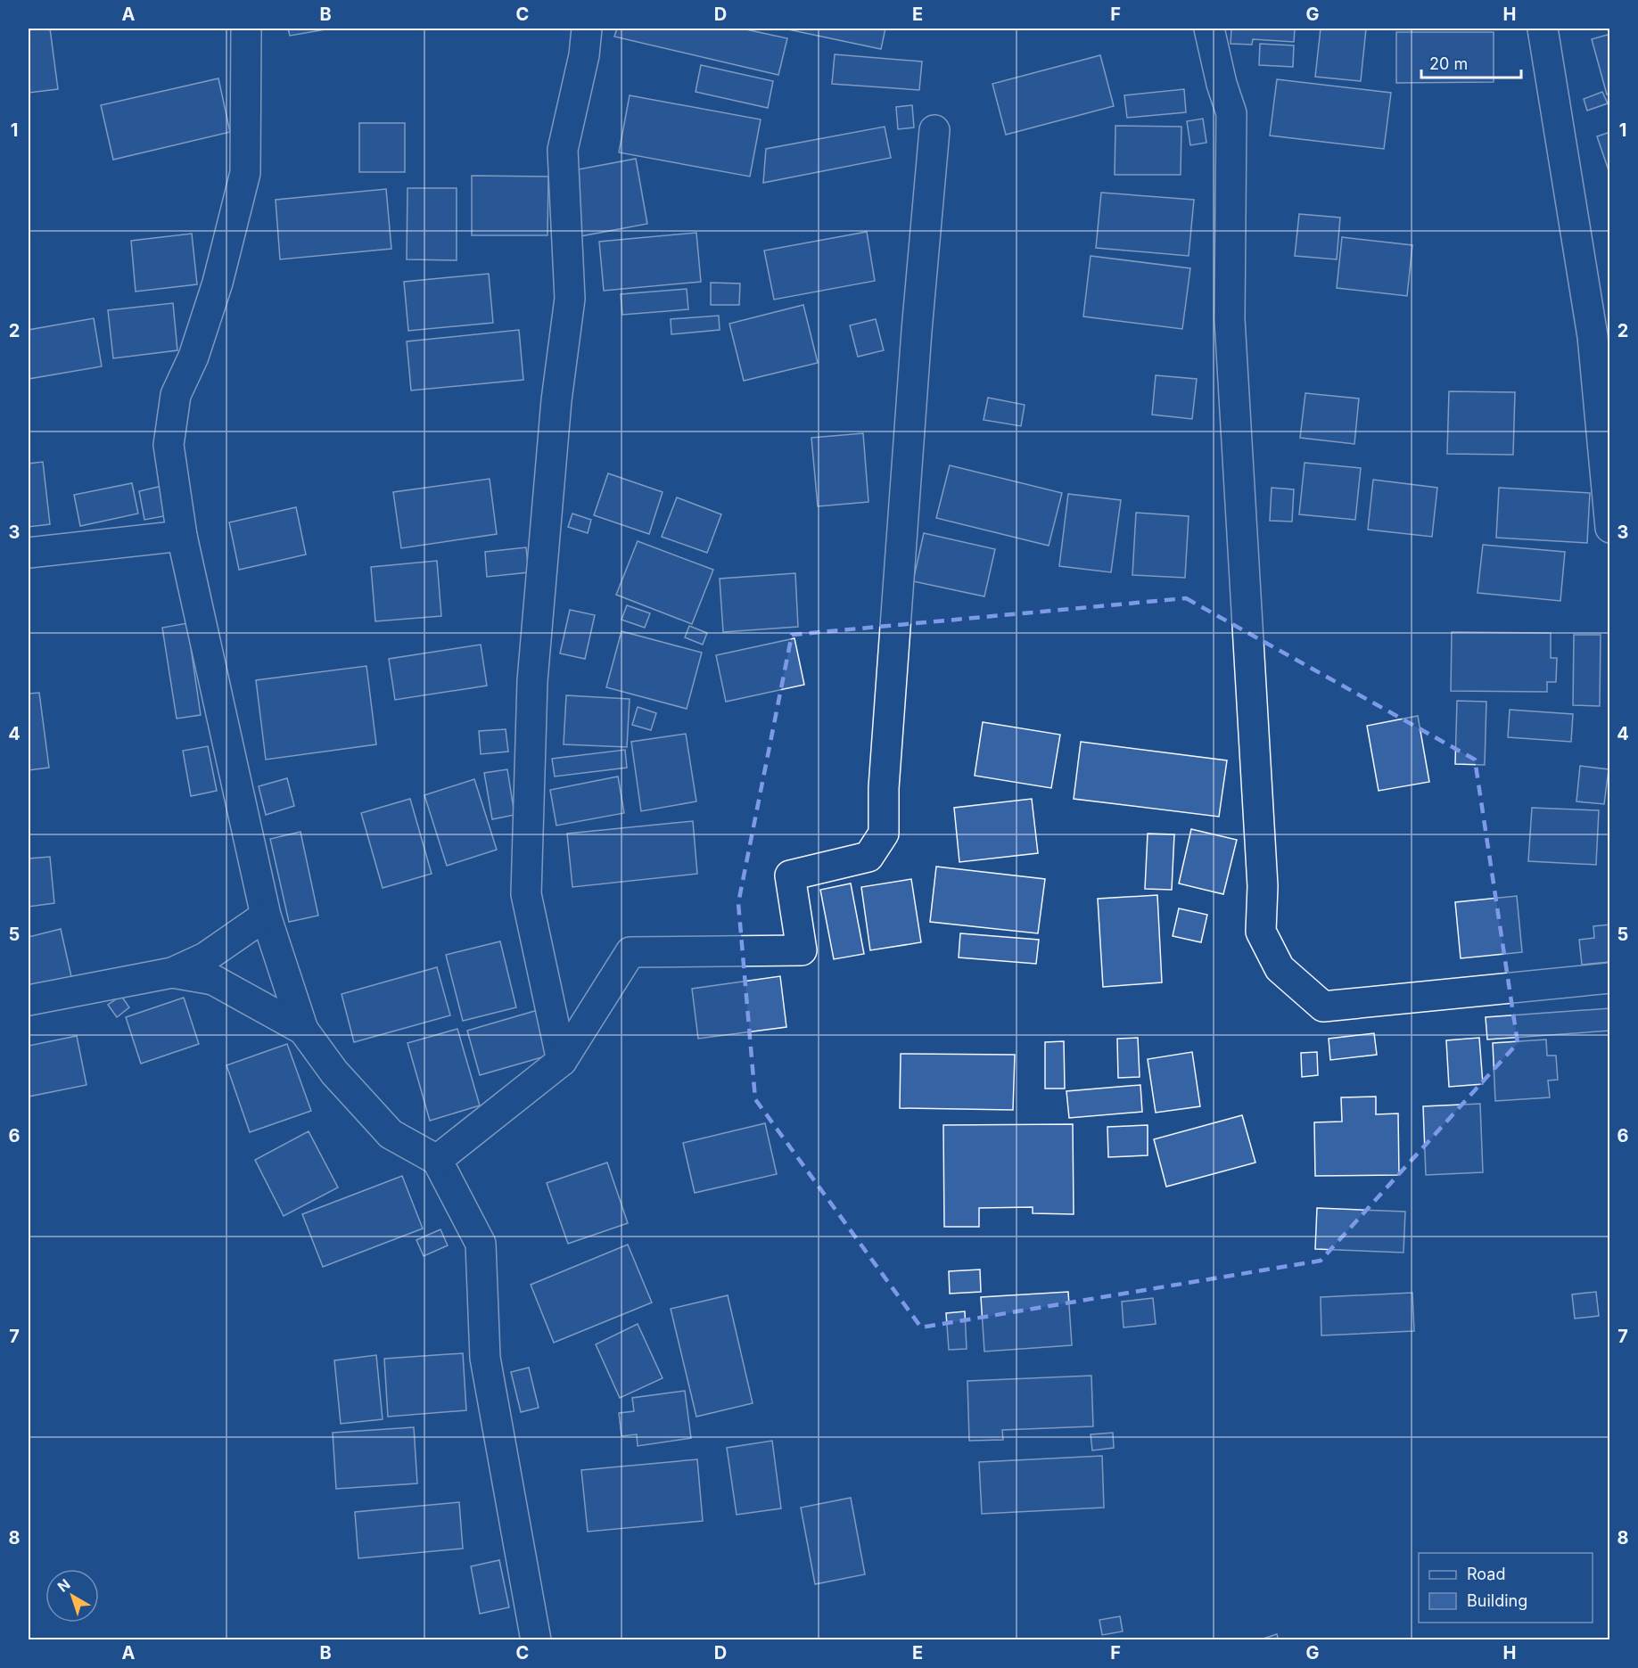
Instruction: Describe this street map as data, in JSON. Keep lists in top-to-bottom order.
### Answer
{
  "legend": ["Road", "Building"],
  "scale_bar": "20 m",
  "north": "top left",
  "grid": {
    "columns": [
      "A",
      "B",
      "C",
      "D",
      "E",
      "F",
      "G",
      "H"
    ],
    "rows": [
      "1",
      "2",
      "3",
      "4",
      "5",
      "6",
      "7",
      "8"
    ]
  }
}
